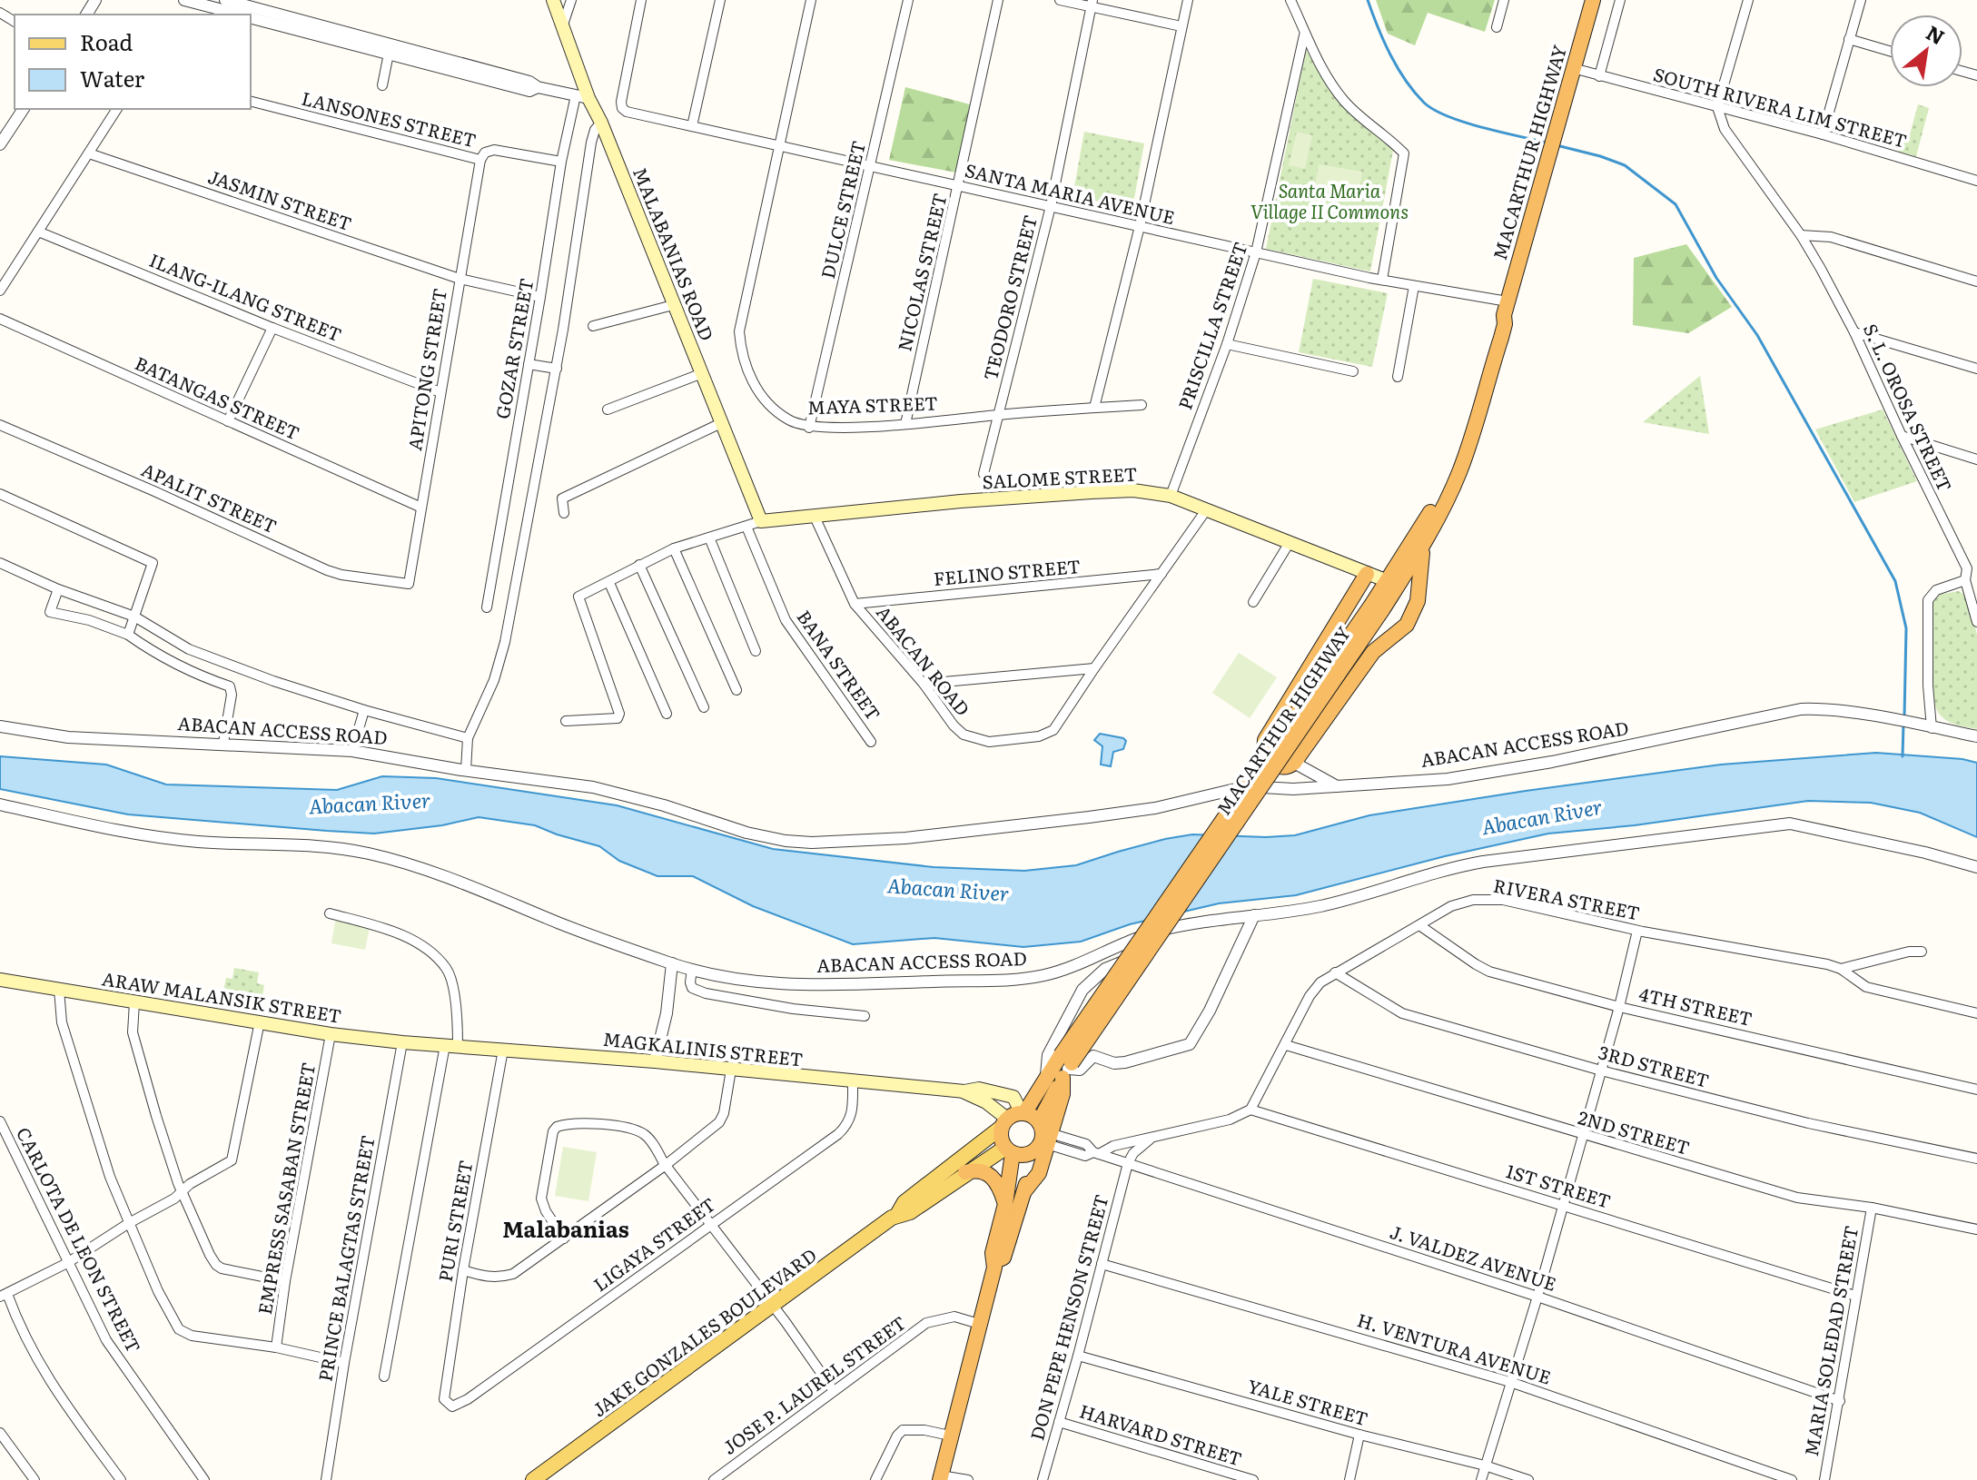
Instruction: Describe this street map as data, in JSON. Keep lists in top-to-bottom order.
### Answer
{
  "streets": {
    "highway": ["MACARTHUR HIGHWAY"],
    "main road": [
      "MALABANIAS ROAD",
      "SALOME STREET",
      "ARAW MALANSIK STREET",
      "MAGKALINIS STREET",
      "JAKE GONZALES BOULEVARD"
    ],
    "street": [
      "SOUTH RIVERA LIM STREET",
      "LANSONES STREET",
      "SANTA MARIA AVENUE",
      "JASMIN STREET",
      "DULCE STREET",
      "NICOLAS STREET",
      "ILANG-ILANG STREET",
      "TEODORO STREET",
      "PRISCILLA STREET",
      "GOZAR STREET",
      "APITONG STREET",
      "BATANGAS STREET",
      "MAYA STREET",
      "S. L. OROSA STREET",
      "APALIT STREET",
      "FELINO STREET",
      "ABACAN ROAD",
      "BANA STREET",
      "ABACAN ACCESS ROAD",
      "RIVERA STREET",
      "4TH STREET",
      "3RD STREET",
      "2ND STREET",
      "1ST STREET",
      "EMPRESS SASABAN STREET",
      "PURI STREET",
      "CARLOTA DE LEON STREET",
      "LIGAYA STREET",
      "PRINCE BALAGTAS STREET",
      "J. VALDEZ AVENUE",
      "DON PEPE HENSON STREET",
      "MARIA SOLEDAD STREET",
      "H. VENTURA AVENUE",
      "JOSE P. LAUREL STREET",
      "YALE STREET",
      "HARVARD STREET"
    ]
  },
  "crossings": [
    ["SOUTH RIVERA LIM STREET", "MACARTHUR HIGHWAY"],
    ["SOUTH RIVERA LIM STREET", "S. L. OROSA STREET"],
    ["LANSONES STREET", "GOZAR STREET"],
    ["LANSONES STREET", "APITONG STREET"],
    ["MACARTHUR HIGHWAY", "SANTA MARIA AVENUE"],
    ["MACARTHUR HIGHWAY", "SALOME STREET"],
    ["MACARTHUR HIGHWAY", "MAGKALINIS STREET"],
    ["MACARTHUR HIGHWAY", "J. VALDEZ AVENUE"],
    ["MACARTHUR HIGHWAY", "JAKE GONZALES BOULEVARD"],
    ["SANTA MARIA AVENUE", "DULCE STREET"],
    ["SANTA MARIA AVENUE", "NICOLAS STREET"],
    ["SANTA MARIA AVENUE", "TEODORO STREET"],
    ["SANTA MARIA AVENUE", "PRISCILLA STREET"],
    ["SANTA MARIA AVENUE", "MAYA STREET"],
    ["JASMIN STREET", "GOZAR STREET"],
    ["JASMIN STREET", "APITONG STREET"],
    ["DULCE STREET", "MAYA STREET"],
    ["MALABANIAS ROAD", "GOZAR STREET"],
    ["MALABANIAS ROAD", "SALOME STREET"],
    ["NICOLAS STREET", "MAYA STREET"],
    ["ILANG-ILANG STREET", "APITONG STREET"],
    ["TEODORO STREET", "MAYA STREET"],
    ["PRISCILLA STREET", "SALOME STREET"],
    ["APITONG STREET", "BATANGAS STREET"],
    ["APITONG STREET", "APALIT STREET"],
    ["SALOME STREET", "ABACAN ROAD"],
    ["FELINO STREET", "ABACAN ROAD"],
    ["RIVERA STREET", "4TH STREET"],
    ["RIVERA STREET", "3RD STREET"],
    ["RIVERA STREET", "2ND STREET"],
    ["RIVERA STREET", "1ST STREET"],
    ["ARAW MALANSIK STREET", "MAGKALINIS STREET"],
    ["ARAW MALANSIK STREET", "EMPRESS SASABAN STREET"],
    ["ARAW MALANSIK STREET", "PRINCE BALAGTAS STREET"],
    ["MAGKALINIS STREET", "PURI STREET"],
    ["MAGKALINIS STREET", "LIGAYA STREET"],
    ["MAGKALINIS STREET", "J. VALDEZ AVENUE"],
    ["MAGKALINIS STREET", "JAKE GONZALES BOULEVARD"],
    ["2ND STREET", "MARIA SOLEDAD STREET"],
    ["1ST STREET", "MARIA SOLEDAD STREET"],
    ["PURI STREET", "LIGAYA STREET"],
    ["J. VALDEZ AVENUE", "DON PEPE HENSON STREET"],
    ["J. VALDEZ AVENUE", "JAKE GONZALES BOULEVARD"],
    ["J. VALDEZ AVENUE", "MARIA SOLEDAD STREET"],
    ["DON PEPE HENSON STREET", "H. VENTURA AVENUE"],
    ["DON PEPE HENSON STREET", "YALE STREET"],
    ["DON PEPE HENSON STREET", "HARVARD STREET"]
  ],
  "districts": ["Malabanias"],
  "water": ["Abacan River"],
  "parks": ["Santa Maria Village II Commons"],
  "legend": ["Road", "Water"],
  "north": "top right"
}
